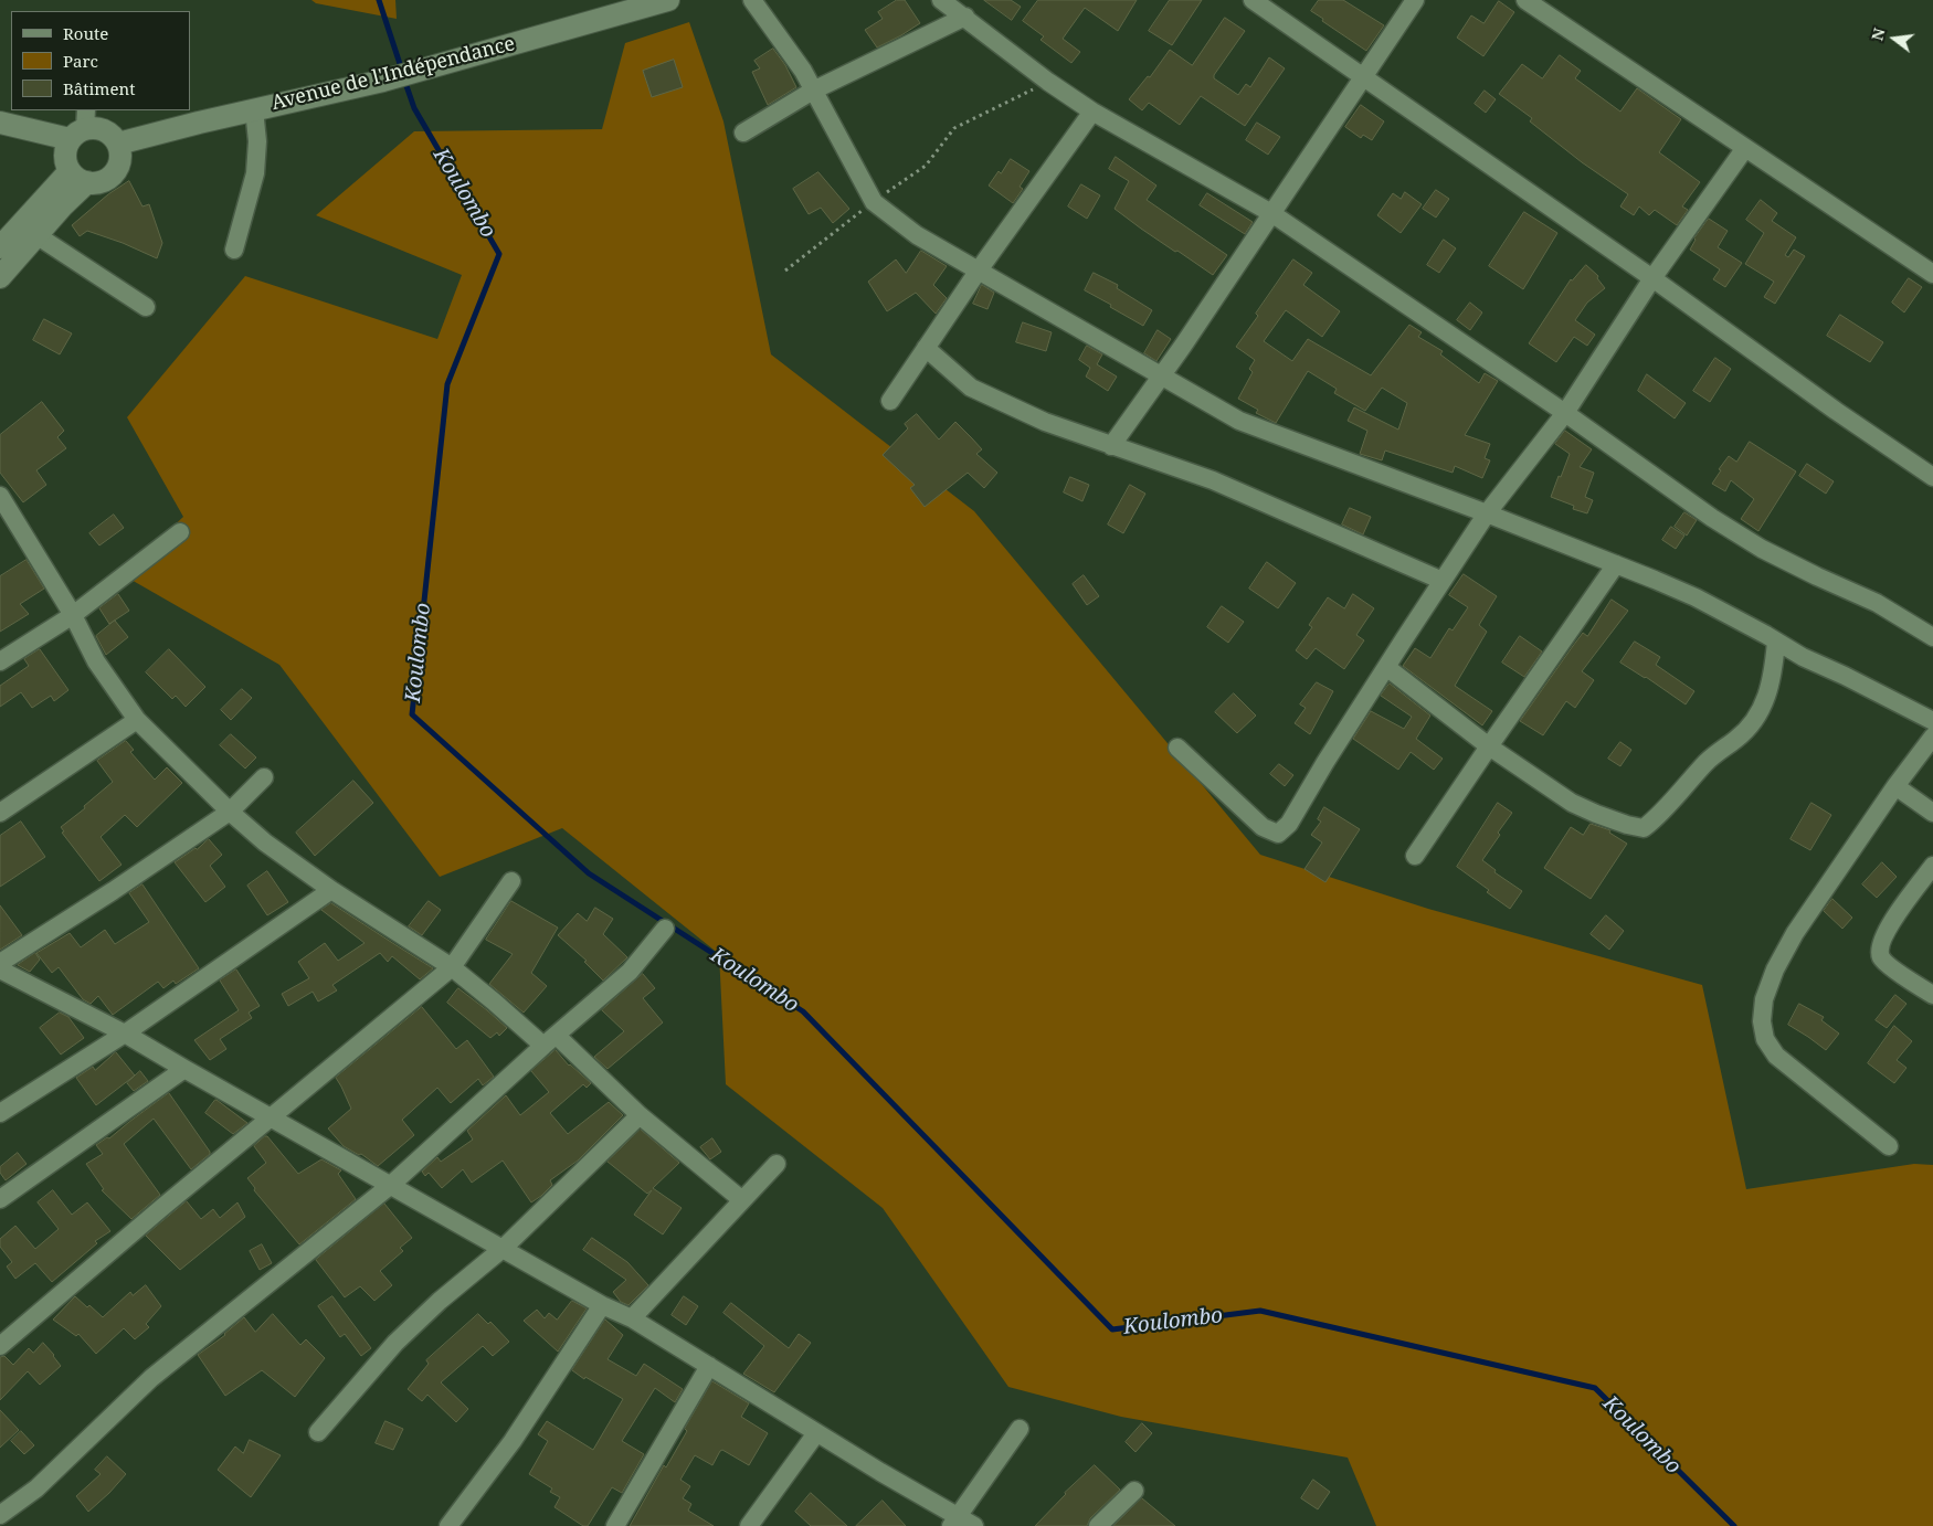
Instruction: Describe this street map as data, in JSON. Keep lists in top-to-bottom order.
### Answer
{
  "streets": {
    "street": ["Avenue de l'Indépendance"]
  },
  "water": ["Koulombo"],
  "legend": ["Route", "Parc", "Bâtiment"],
  "north": "left"
}
